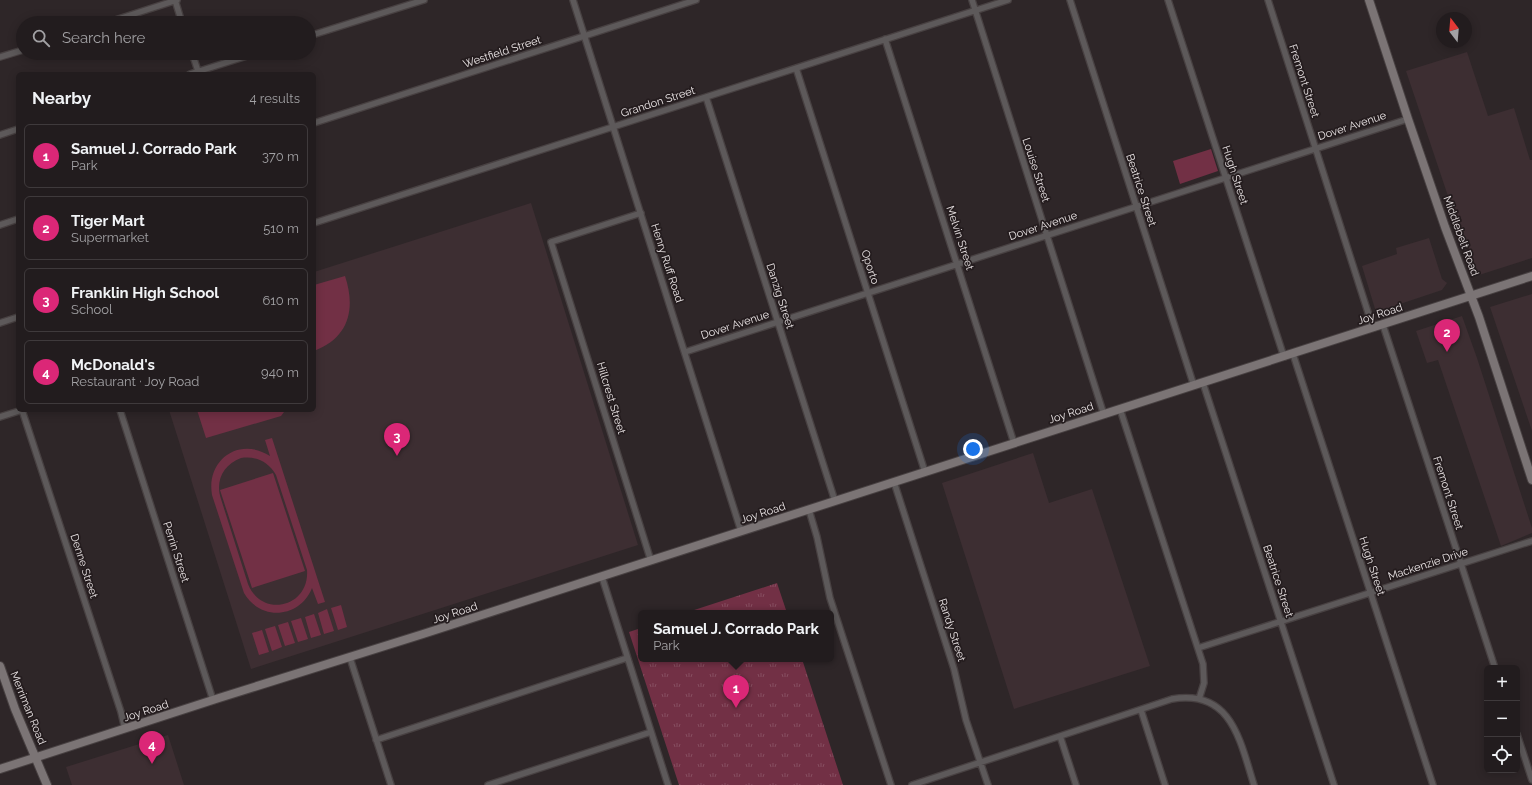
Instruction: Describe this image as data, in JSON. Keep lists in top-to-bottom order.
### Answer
{
  "streets": {
    "street": [
      "Westfield Street",
      "Fremont Street",
      "Grandon Street",
      "Dover Avenue",
      "Louise Street",
      "Hugh Street",
      "Beatrice Street",
      "Middlebelt Road",
      "Melvin Street",
      "Henry Ruff Road",
      "Oporto",
      "Danzig Street",
      "Joy Road",
      "Hillcrest Street",
      "Perrin Street",
      "Mackenzie Drive",
      "Denne Street",
      "Randy Street",
      "Merriman Road"
    ]
  },
  "crossings": [
    ["Westfield Street", "Henry Ruff Road"],
    ["Fremont Street", "Dover Avenue"],
    ["Fremont Street", "Joy Road"],
    ["Fremont Street", "Mackenzie Drive"],
    ["Grandon Street", "Louise Street"],
    ["Grandon Street", "Melvin Street"],
    ["Grandon Street", "Henry Ruff Road"],
    ["Grandon Street", "Oporto"],
    ["Grandon Street", "Danzig Street"],
    ["Dover Avenue", "Louise Street"],
    ["Dover Avenue", "Hugh Street"],
    ["Dover Avenue", "Beatrice Street"],
    ["Dover Avenue", "Middlebelt Road"],
    ["Dover Avenue", "Melvin Street"],
    ["Dover Avenue", "Henry Ruff Road"],
    ["Dover Avenue", "Oporto"],
    ["Dover Avenue", "Danzig Street"],
    ["Louise Street", "Joy Road"],
    ["Hugh Street", "Joy Road"],
    ["Hugh Street", "Mackenzie Drive"],
    ["Beatrice Street", "Joy Road"],
    ["Beatrice Street", "Mackenzie Drive"],
    ["Middlebelt Road", "Joy Road"],
    ["Melvin Street", "Joy Road"],
    ["Henry Ruff Road", "Joy Road"],
    ["Henry Ruff Road", "Hillcrest Street"],
    ["Oporto", "Joy Road"],
    ["Danzig Street", "Joy Road"],
    ["Joy Road", "Hillcrest Street"],
    ["Joy Road", "Perrin Street"],
    ["Joy Road", "Denne Street"],
    ["Joy Road", "Randy Street"],
    ["Joy Road", "Merriman Road"]
  ],
  "north": "top",
  "page": {
    "search": "Search here",
    "heading": ["Nearby", "4 results"],
    "list": [
      {
        "mark": "1",
        "name": "Samuel J. Corrado Park",
        "note": "Park",
        "value": "370 m"
      },
      {
        "mark": "2",
        "name": "Tiger Mart",
        "note": "Supermarket",
        "value": "510 m"
      },
      {
        "mark": "3",
        "name": "Franklin High School",
        "note": "School",
        "value": "610 m"
      },
      {
        "mark": "4",
        "name": "McDonald's",
        "note": "Restaurant · Joy Road",
        "value": "940 m"
      }
    ],
    "pins": [
      "2",
      "3",
      "1",
      "4"
    ],
    "popup": ["Samuel J. Corrado Park", "Park"],
    "map_buttons": ["+", "−"]
  }
}
